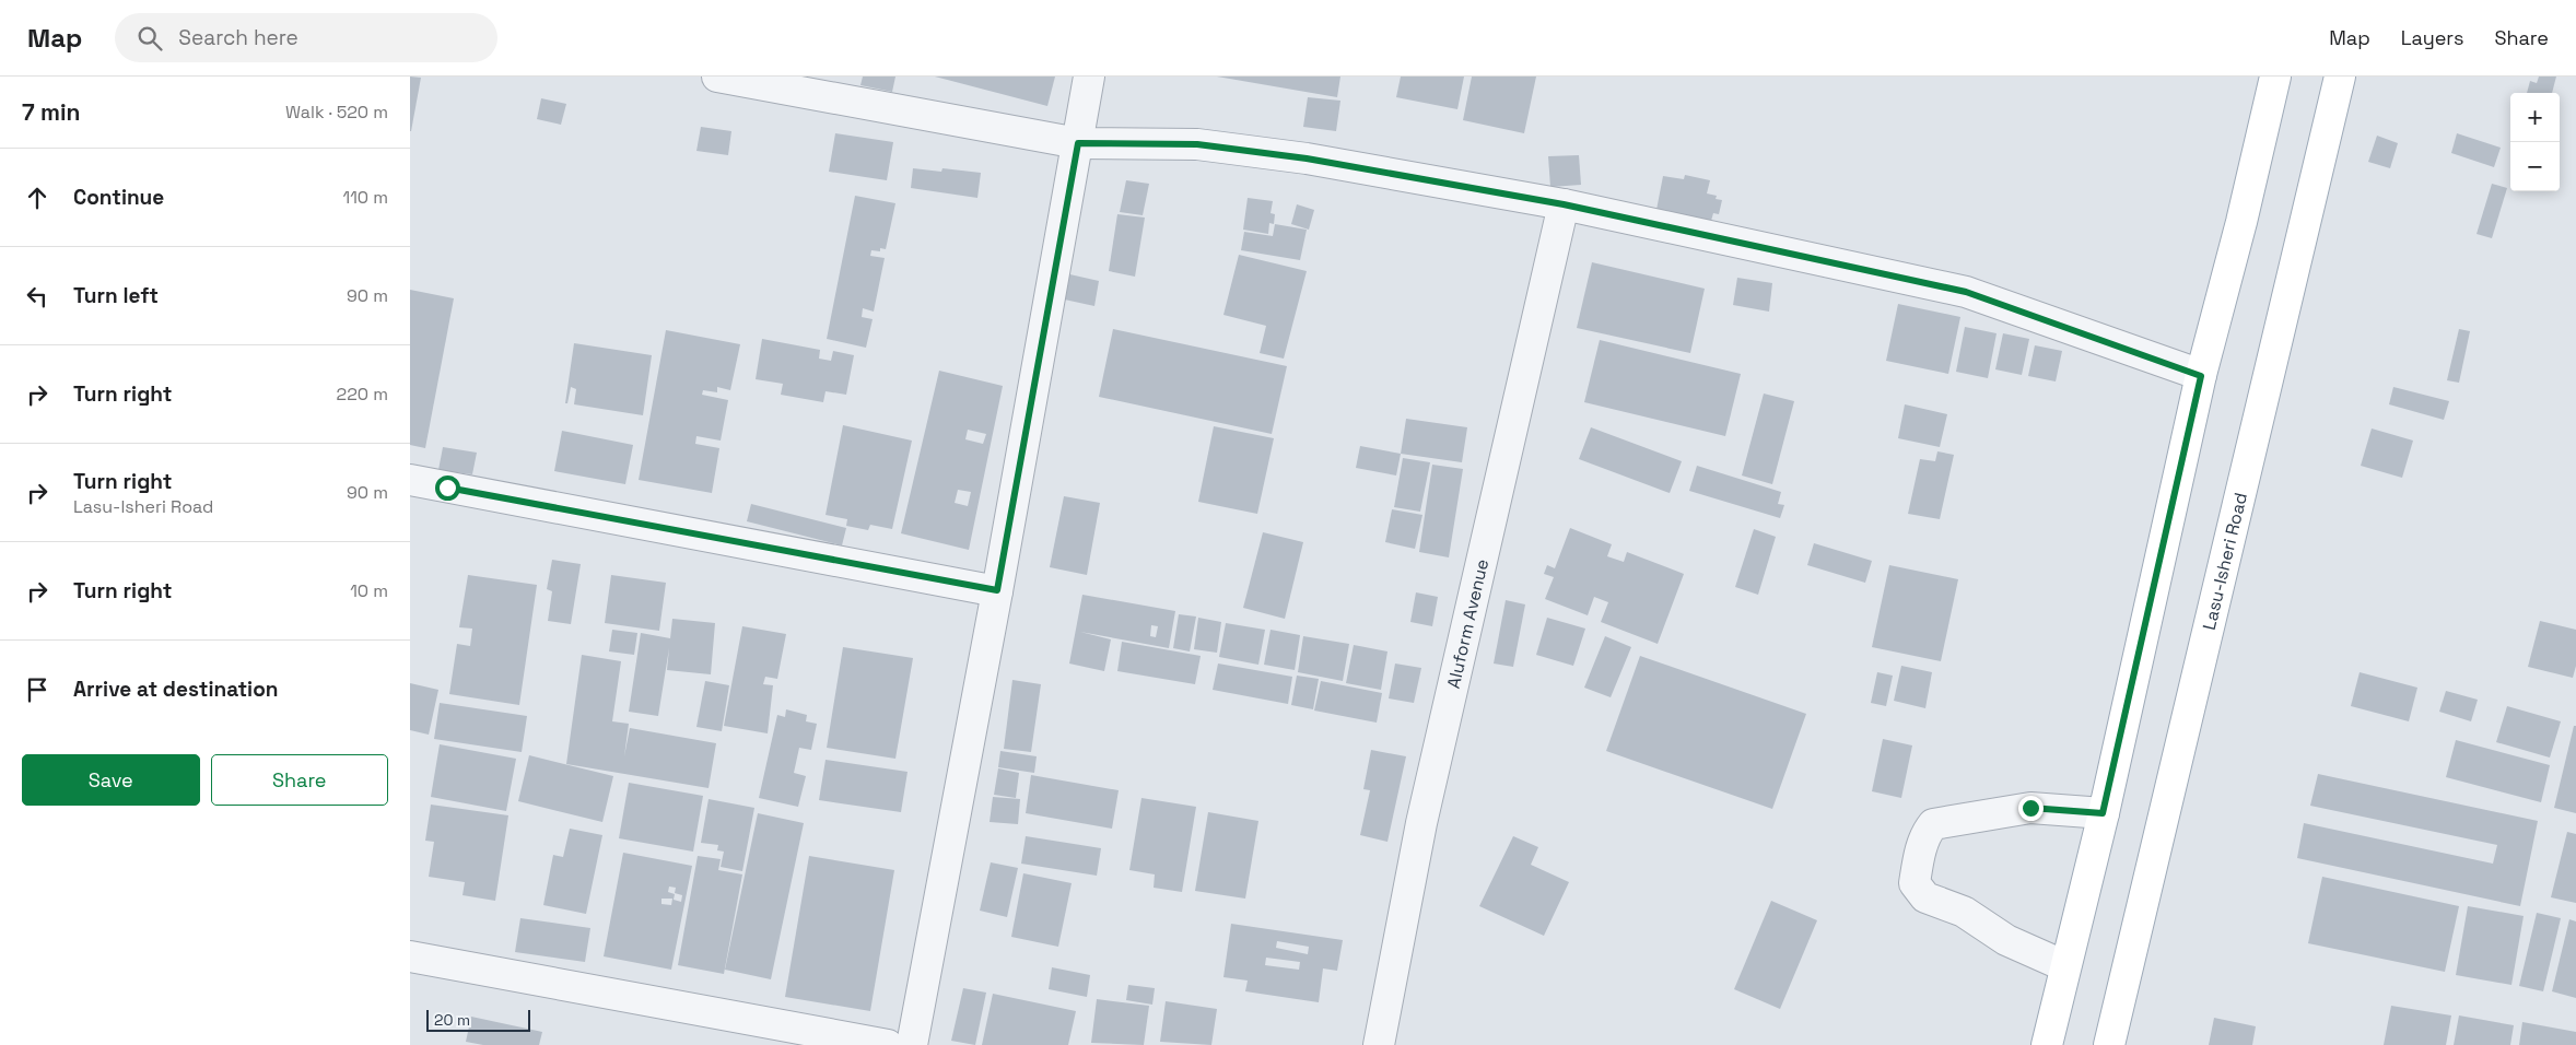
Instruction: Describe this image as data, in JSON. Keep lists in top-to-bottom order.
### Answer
{
  "streets": {
    "main road": ["Lasu-Isheri Road"],
    "street": ["Aluform Avenue"]
  },
  "scale_bar": "20 m",
  "page": {
    "header": "Map",
    "search": "Search here",
    "nav": ["Map", "Layers", "Share"],
    "heading": ["7 min", "Walk · 520 m"],
    "map_buttons": ["+", "−"],
    "list": [
      ["Continue", "110 m"],
      ["Turn left", "90 m"],
      ["Turn right", "220 m"],
      ["Turn right", "Lasu-Isheri Road", "90 m"],
      ["Turn right", "10 m"],
      "Arrive at destination"
    ],
    "buttons": ["Save", "Share"],
    "scale": "20 m"
  }
}
